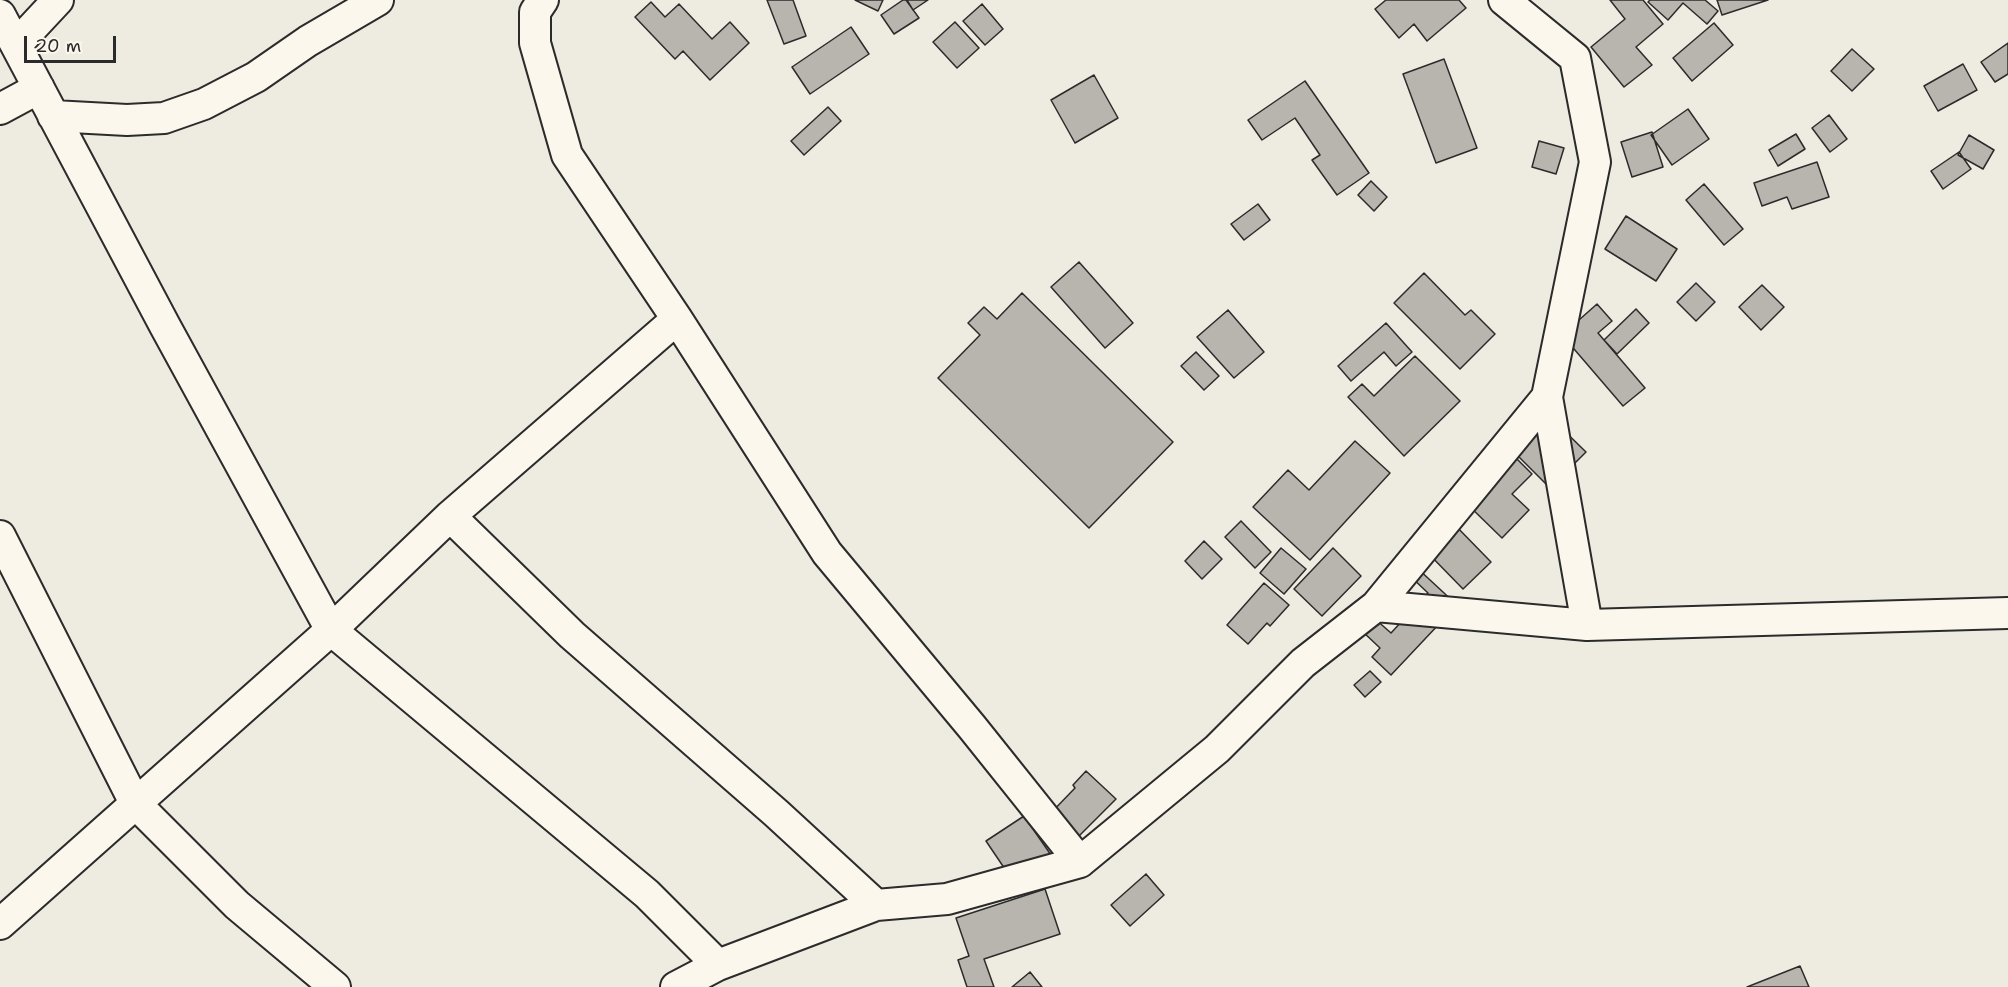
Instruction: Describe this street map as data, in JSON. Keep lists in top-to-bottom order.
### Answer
{
  "scale_bar": "20 m"
}
